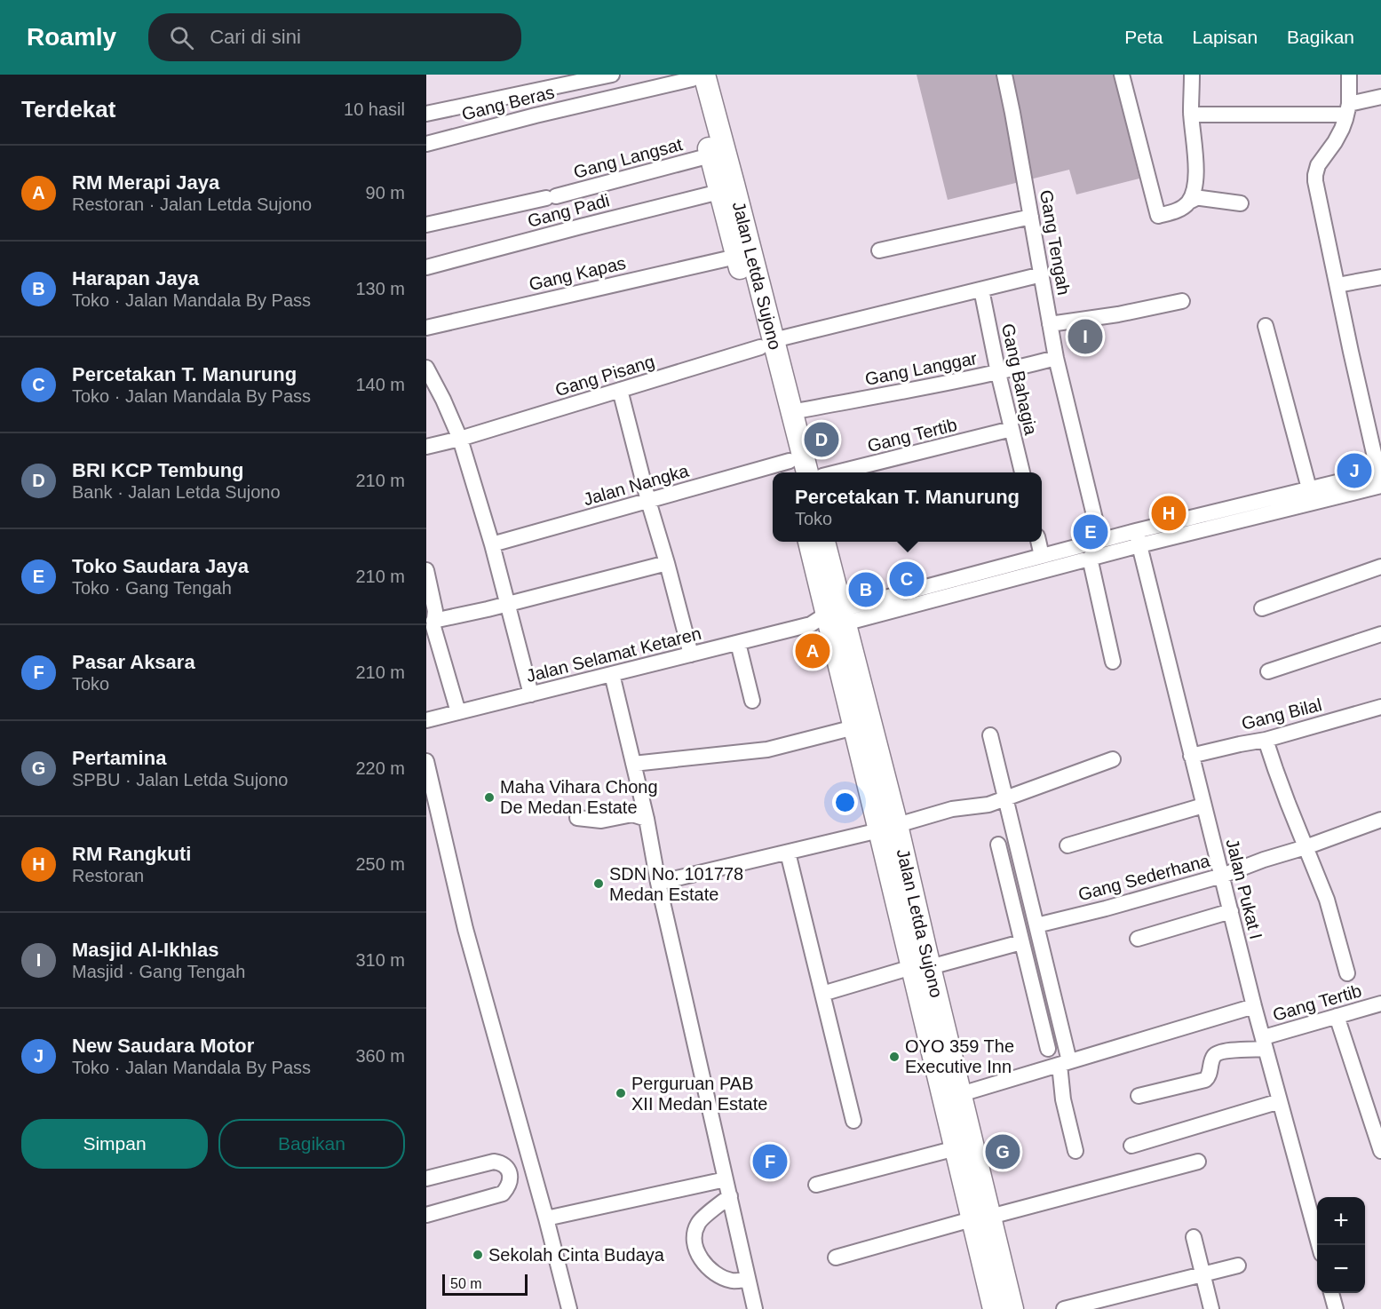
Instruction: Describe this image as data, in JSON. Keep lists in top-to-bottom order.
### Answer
{
  "streets": {
    "highway": ["Jalan Letda Sujono"],
    "street": [
      "Gang Beras",
      "Gang Langsat",
      "Gang Padi",
      "Gang Tengah",
      "Gang Kapas",
      "Gang Langgar",
      "Gang Pisang",
      "Gang Bahagia",
      "Gang Tertib",
      "Jalan Nangka",
      "Jalan Selamat Ketaren",
      "Gang Bilal",
      "Gang Sederhana",
      "Jalan Pukat I"
    ]
  },
  "crossings": [
    ["Gang Beras", "Jalan Letda Sujono"],
    ["Gang Langsat", "Jalan Letda Sujono"],
    ["Gang Padi", "Jalan Letda Sujono"],
    ["Gang Tengah", "Gang Langgar"],
    ["Gang Tengah", "Gang Pisang"],
    ["Gang Kapas", "Jalan Letda Sujono"],
    ["Jalan Letda Sujono", "Gang Langgar"],
    ["Jalan Letda Sujono", "Gang Pisang"],
    ["Jalan Letda Sujono", "Jalan Nangka"],
    ["Jalan Letda Sujono", "Jalan Selamat Ketaren"],
    ["Gang Langgar", "Gang Bahagia"],
    ["Gang Pisang", "Gang Bahagia"],
    ["Gang Bahagia", "Gang Tertib"],
    ["Gang Tertib", "Jalan Pukat I"],
    ["Gang Bilal", "Jalan Pukat I"],
    ["Gang Sederhana", "Jalan Pukat I"]
  ],
  "places": [
    "Maha Vihara Chong De Medan Estate",
    "SDN No. 101778 Medan Estate",
    "OYO 359 The Executive Inn",
    "Perguruan PAB XII Medan Estate",
    "Sekolah Cinta Budaya"
  ],
  "scale_bar": "50 m",
  "page": {
    "header": "Roamly",
    "search": "Cari di sini",
    "nav": ["Peta", "Lapisan", "Bagikan"],
    "heading": ["Terdekat", "10 hasil"],
    "list": [
      {
        "mark": "A",
        "name": "RM Merapi Jaya",
        "note": "Restoran · Jalan Letda Sujono",
        "value": "90 m"
      },
      {
        "mark": "B",
        "name": "Harapan Jaya",
        "note": "Toko · Jalan Mandala By Pass",
        "value": "130 m"
      },
      {
        "mark": "C",
        "name": "Percetakan T. Manurung",
        "note": "Toko · Jalan Mandala By Pass",
        "value": "140 m"
      },
      {
        "mark": "D",
        "name": "BRI KCP Tembung",
        "note": "Bank · Jalan Letda Sujono",
        "value": "210 m"
      },
      {
        "mark": "E",
        "name": "Toko Saudara Jaya",
        "note": "Toko · Gang Tengah",
        "value": "210 m"
      },
      {
        "mark": "F",
        "name": "Pasar Aksara",
        "note": "Toko",
        "value": "210 m"
      },
      {
        "mark": "G",
        "name": "Pertamina",
        "note": "SPBU · Jalan Letda Sujono",
        "value": "220 m"
      },
      {
        "mark": "H",
        "name": "RM Rangkuti",
        "note": "Restoran",
        "value": "250 m"
      },
      {
        "mark": "I",
        "name": "Masjid Al-Ikhlas",
        "note": "Masjid · Gang Tengah",
        "value": "310 m"
      },
      {
        "mark": "J",
        "name": "New Saudara Motor",
        "note": "Toko · Jalan Mandala By Pass",
        "value": "360 m"
      }
    ],
    "pins": [
      "I",
      "D",
      "J",
      "H",
      "E",
      "C",
      "B",
      "A",
      "G",
      "F"
    ],
    "popup": ["Percetakan T. Manurung", "Toko"],
    "buttons": ["Simpan", "Bagikan"],
    "map_buttons": ["+", "−"],
    "scale": "50 m"
  }
}
